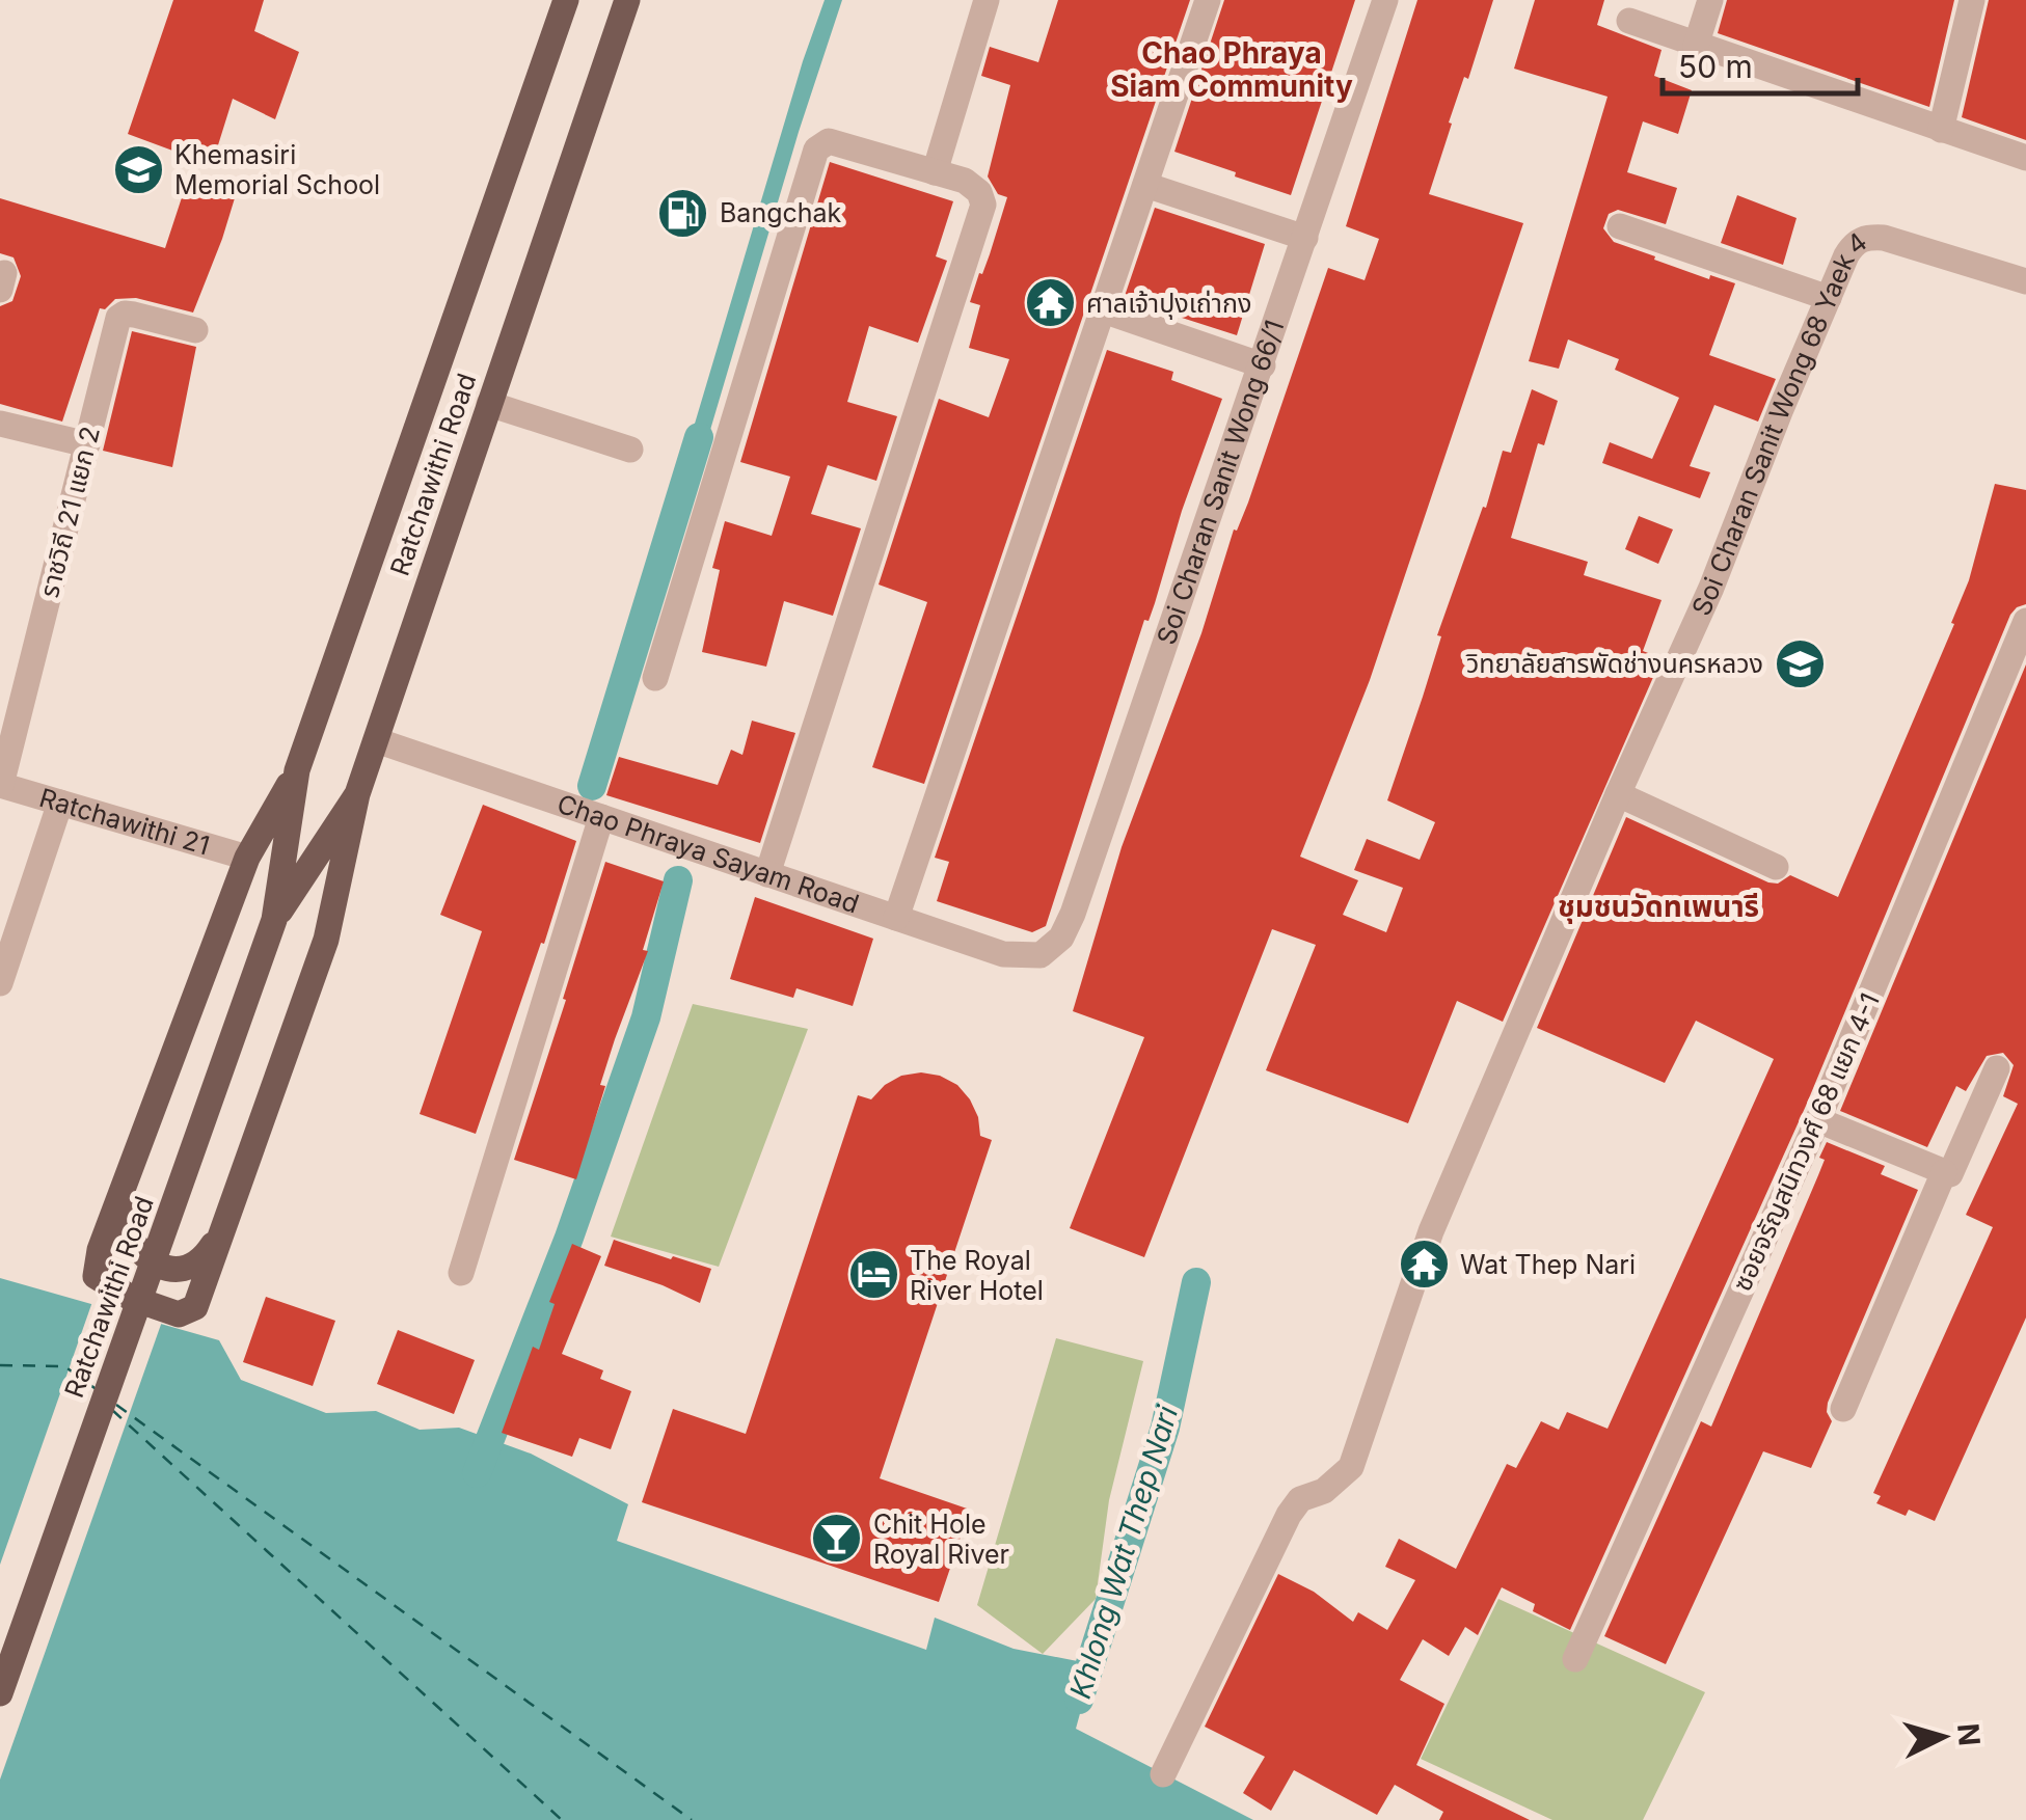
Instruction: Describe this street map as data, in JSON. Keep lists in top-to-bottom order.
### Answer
{
  "streets": {
    "main road": ["Ratchawithi Road"],
    "street": [
      "Soi Charan Sanit Wong 68 Yaek 4",
      "Soi Charan Sanit Wong 66/1",
      "ราชวิถี 21 แยก 2",
      "Ratchawithi 21",
      "Chao Phraya Sayam Road",
      "ซอยจรัญสนิทวงศ์ 68 แยก 4-1"
    ]
  },
  "crossings": [
    ["Ratchawithi Road", "Chao Phraya Sayam Road"],
    ["Soi Charan Sanit Wong 66/1", "Chao Phraya Sayam Road"],
    ["ราชวิถี 21 แยก 2", "Ratchawithi 21"]
  ],
  "districts": ["Chao Phraya Siam Community", "ชุมชนวัดทเพนารี"],
  "water": ["Khlong Wat Thep Nari"],
  "places": {
    "school or university": ["Khemasiri Memorial School", "วิทยาลัยสารพัดช่างนครหลวง"],
    "fuel station": ["Bangchak"],
    "temple": ["ศาลเจ้าปุงเถ่ากง", "Wat Thep Nari"],
    "hotel": ["The Royal River Hotel"],
    "bar": ["Chit Hole Royal River"]
  },
  "scale_bar": "50 m",
  "north": "right"
}
